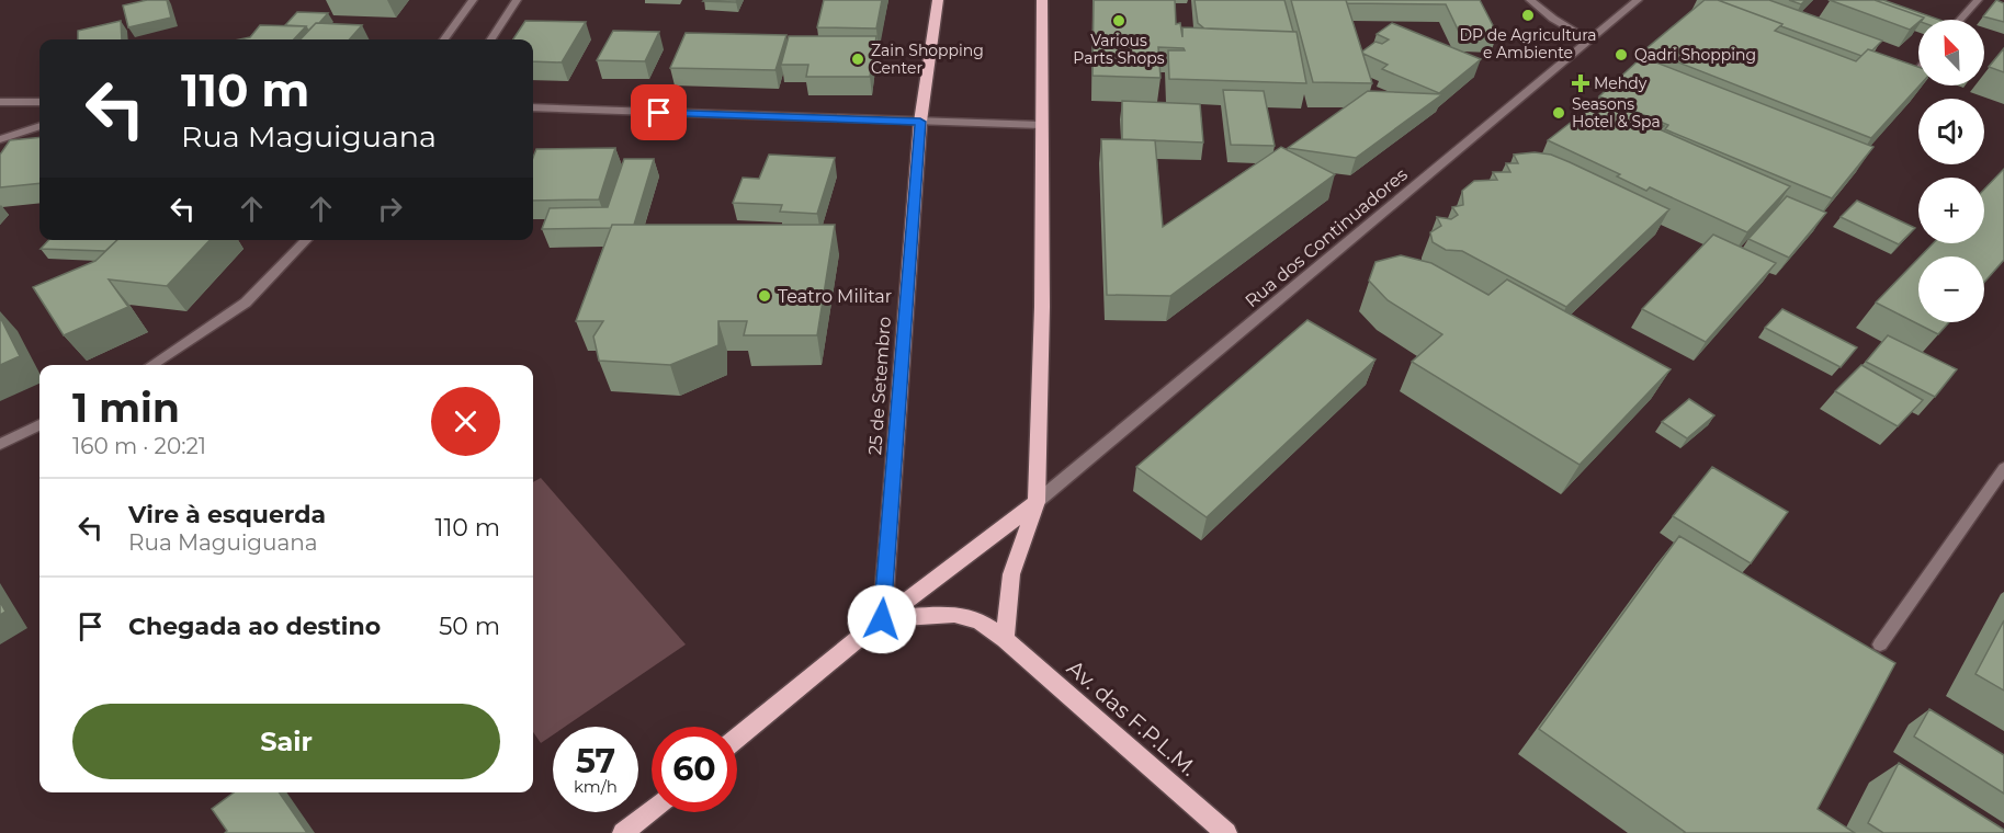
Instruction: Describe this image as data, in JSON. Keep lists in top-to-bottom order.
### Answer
{
  "streets": {
    "main road": ["25 de Setembro", "Av. das F.P.L.M."],
    "street": ["Rua dos Continuadores"]
  },
  "crossings": [
    ["25 de Setembro", "Av. das F.P.L.M."]
  ],
  "places": {
    "other": [
      "DP de Agricultura e Ambiente",
      "Various Parts Shops",
      "Qadri Shopping",
      "Zain Shopping Center",
      "Seasons Hotel & Spa",
      "Teatro Militar"
    ],
    "health": ["Mehdy"]
  },
  "north": "top left",
  "page": {
    "map_buttons": ["+", "−"],
    "turn": ["110 m", "Rua Maguiguana"],
    "heading": ["1 min", "160 m · 20:21"],
    "list": [
      {
        "name": "Vire à esquerda",
        "note": "Rua Maguiguana",
        "value": "110 m"
      },
      {
        "name": "Chegada ao destino",
        "value": "50 m"
      }
    ],
    "buttons": "Sair",
    "speed": "57 km/h",
    "limit": "60"
  }
}
